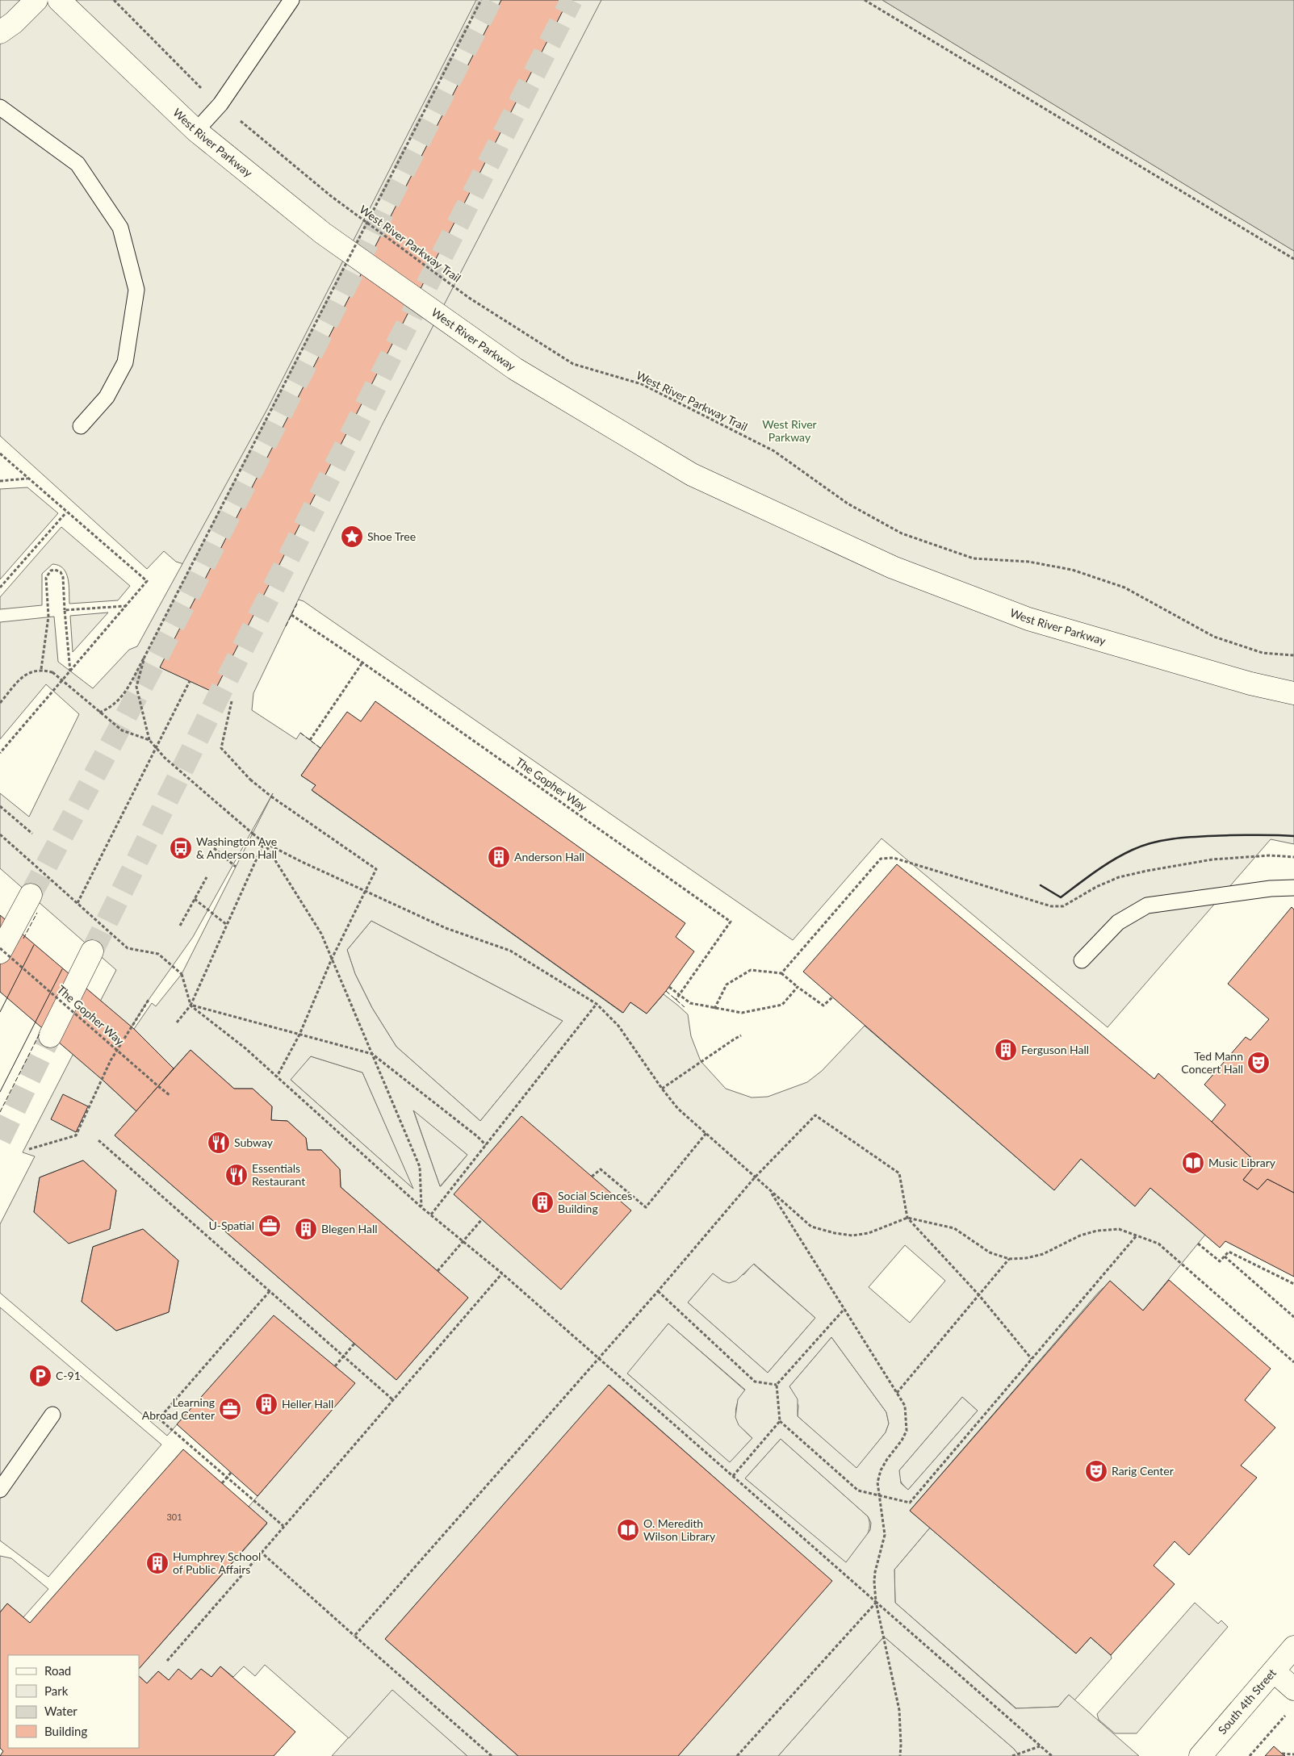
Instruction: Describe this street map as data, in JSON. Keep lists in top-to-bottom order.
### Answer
{
  "streets": {
    "street": ["West River Parkway", "South 4th Street"],
    "path": ["West River Parkway Trail", "The Gopher Way"]
  },
  "parks": ["West River Parkway"],
  "places": {
    "place": ["Shoe Tree"],
    "bus stop": ["Washington Ave & Anderson Hall"],
    "building": [
      "Anderson Hall",
      "Ferguson Hall",
      "Social Sciences Building",
      "Blegen Hall",
      "Heller Hall",
      "Humphrey School of Public Affairs"
    ],
    "theatre": ["Ted Mann Concert Hall", "Rarig Center"],
    "restaurant": ["Subway", "Essentials Restaurant"],
    "library": ["Music Library", "O. Meredith Wilson Library"],
    "office": ["U-Spatial", "Learning Abroad Center"],
    "parking": ["C-91"]
  },
  "house_numbers": ["301"],
  "legend": [
    "Road",
    "Park",
    "Water",
    "Building"
  ]
}
